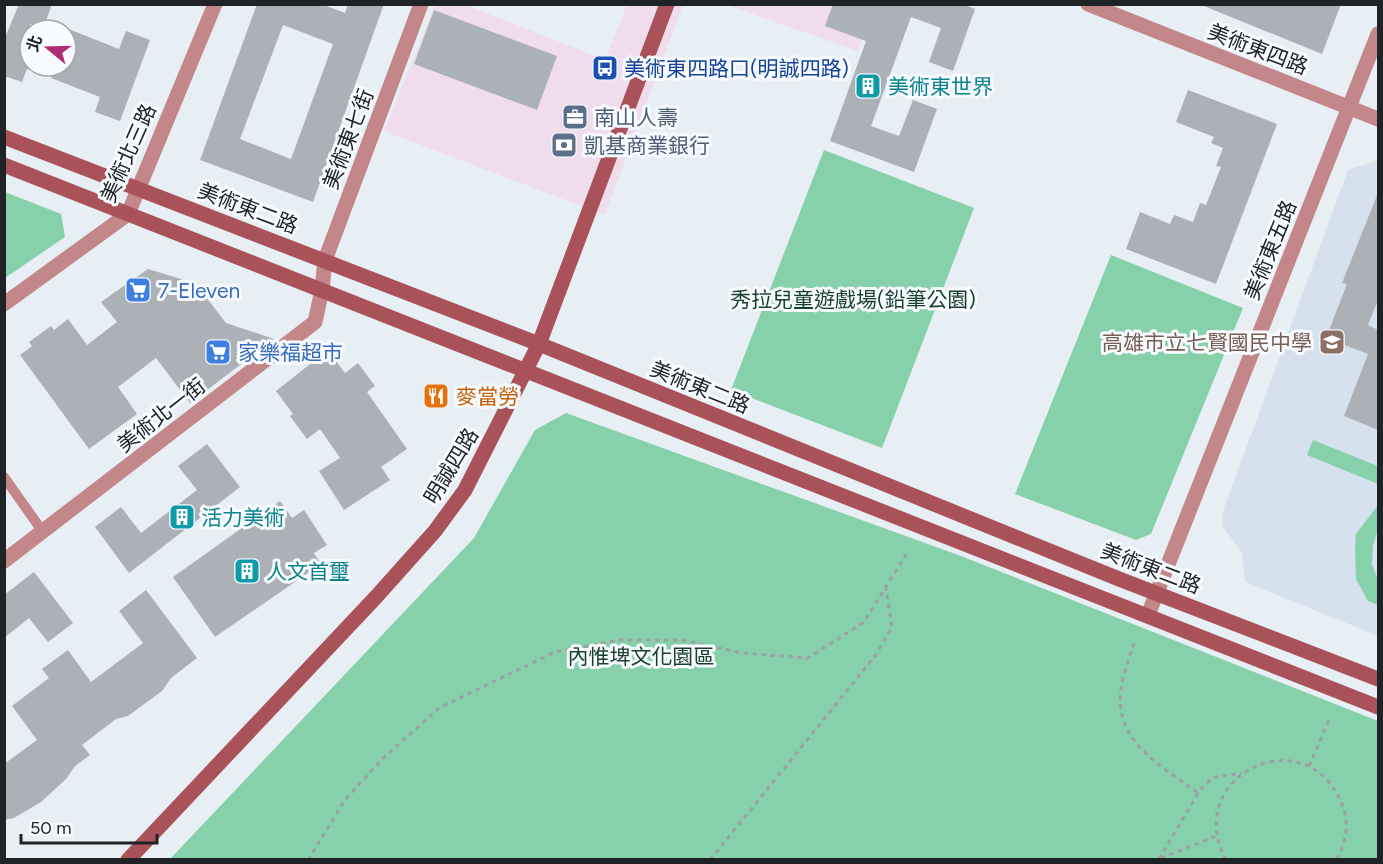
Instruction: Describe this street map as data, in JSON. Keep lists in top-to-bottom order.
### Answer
{
  "streets": {
    "street": [
      "美術東四路",
      "美術東七街",
      "美術北三路",
      "美術東二路",
      "美術東五路",
      "美術北一街",
      "明誠四路"
    ]
  },
  "crossings": [
    ["美術東四路", "美術東五路"],
    ["美術東七街", "美術東二路"],
    ["美術東七街", "美術北一街"],
    ["美術北三路", "美術東二路"],
    ["美術東二路", "美術東五路"],
    ["美術東二路", "明誠四路"]
  ],
  "parks": ["秀拉兒童遊戲場(鉛筆公園)", "內惟埤文化園區"],
  "places": {
    "bus stop": ["美術東四路口(明誠四路)"],
    "building": ["美術東世界", "活力美術", "人文首璽"],
    "office": ["南山人壽"],
    "bank": ["凱基商業銀行"],
    "supermarket": ["7-Eleven", "家樂福超市"],
    "school or university": ["高雄市立七賢國民中學"],
    "restaurant": ["麥當勞"]
  },
  "scale_bar": "50 m",
  "north": "left"
}
